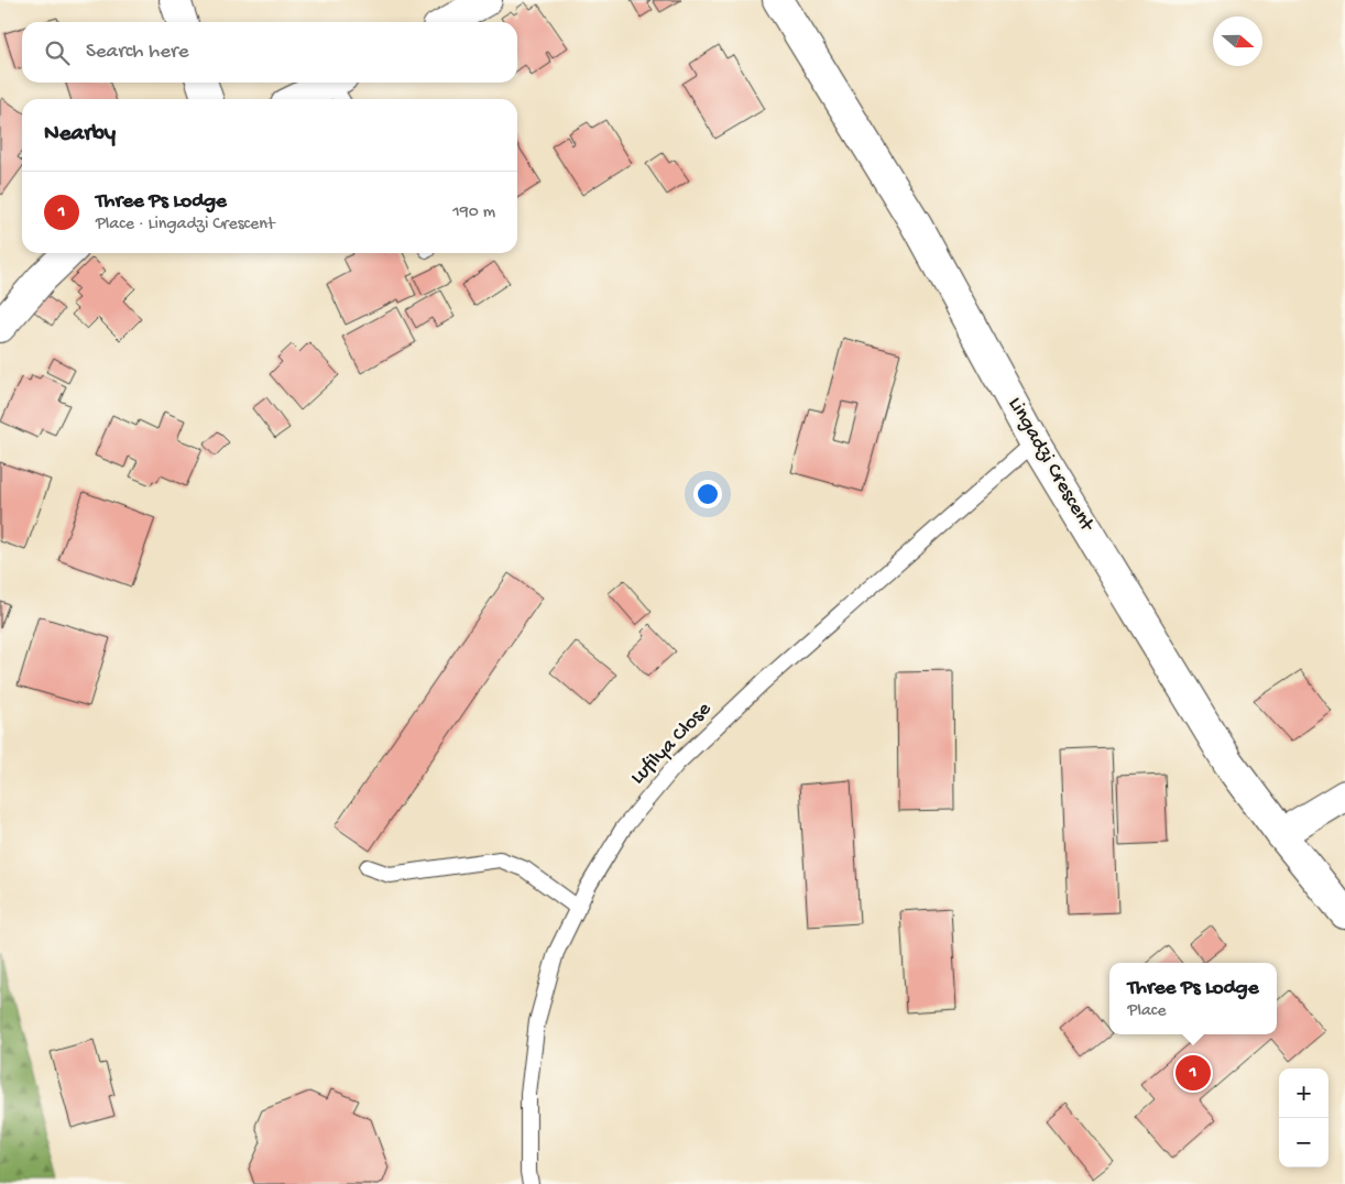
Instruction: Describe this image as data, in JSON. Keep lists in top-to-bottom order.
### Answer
{
  "streets": {
    "street": ["Lingadzi Crescent"],
    "lane": ["Lufilya Close"]
  },
  "crossings": [
    ["Lingadzi Crescent", "Lufilya Close"]
  ],
  "north": "right",
  "page": {
    "search": "Search here",
    "heading": "Nearby",
    "list": [
      {
        "mark": "1",
        "name": "Three Ps Lodge",
        "note": "Place · Lingadzi Crescent",
        "value": "190 m"
      }
    ],
    "popup": ["Three Ps Lodge", "Place"],
    "pins": "1",
    "map_buttons": ["+", "−"]
  }
}
